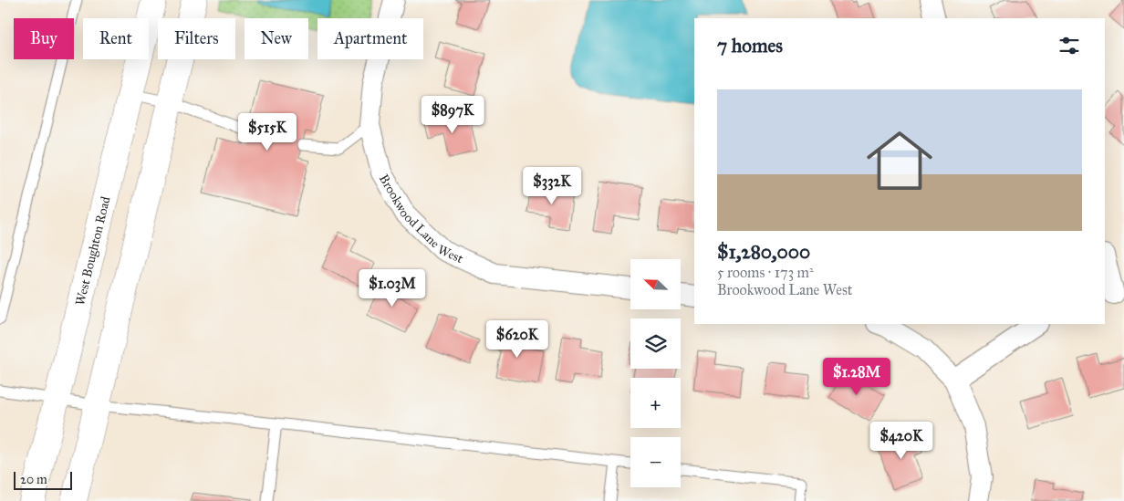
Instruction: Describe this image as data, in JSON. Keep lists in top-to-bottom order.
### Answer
{
  "streets": {
    "main road": ["West Boughton Road"],
    "street": ["Brookwood Lane West"]
  },
  "scale_bar": "20 m",
  "north": "top left",
  "page": {
    "chip": [
      "Buy",
      "Rent",
      "Filters",
      "New",
      "Apartment"
    ],
    "heading": "7 homes",
    "list": [
      {
        "name": "$1,280,000",
        "note": "5 rooms · 173 m² · Brookwood Lane West"
      }
    ],
    "price": [
      "$897K",
      "$515K",
      "$332K",
      "$1.03M",
      "$620K",
      "$1.28M",
      "$420K"
    ],
    "map_buttons": ["+", "−"],
    "scale": "20 m"
  }
}
